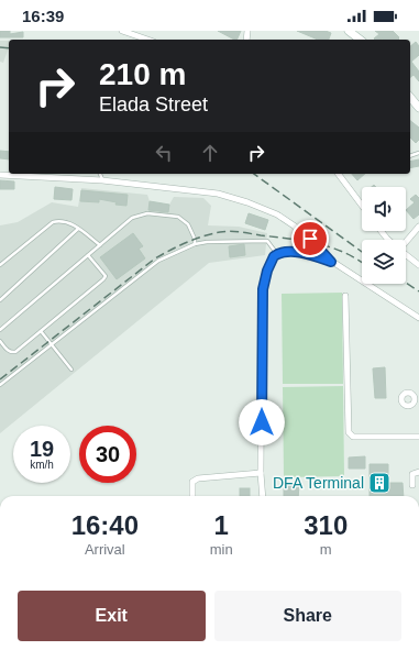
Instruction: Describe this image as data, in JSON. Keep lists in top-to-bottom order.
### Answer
{
  "places": {
    "building": ["DFA Terminal"]
  },
  "page": {
    "status": "16:39",
    "turn": ["210 m", "Elada Street"],
    "speed": "19 km/h",
    "limit": "30",
    "eta": [
      "16:40",
      "Arrival",
      "1",
      "min",
      "310",
      "m"
    ],
    "buttons": ["Exit", "Share"]
  }
}
